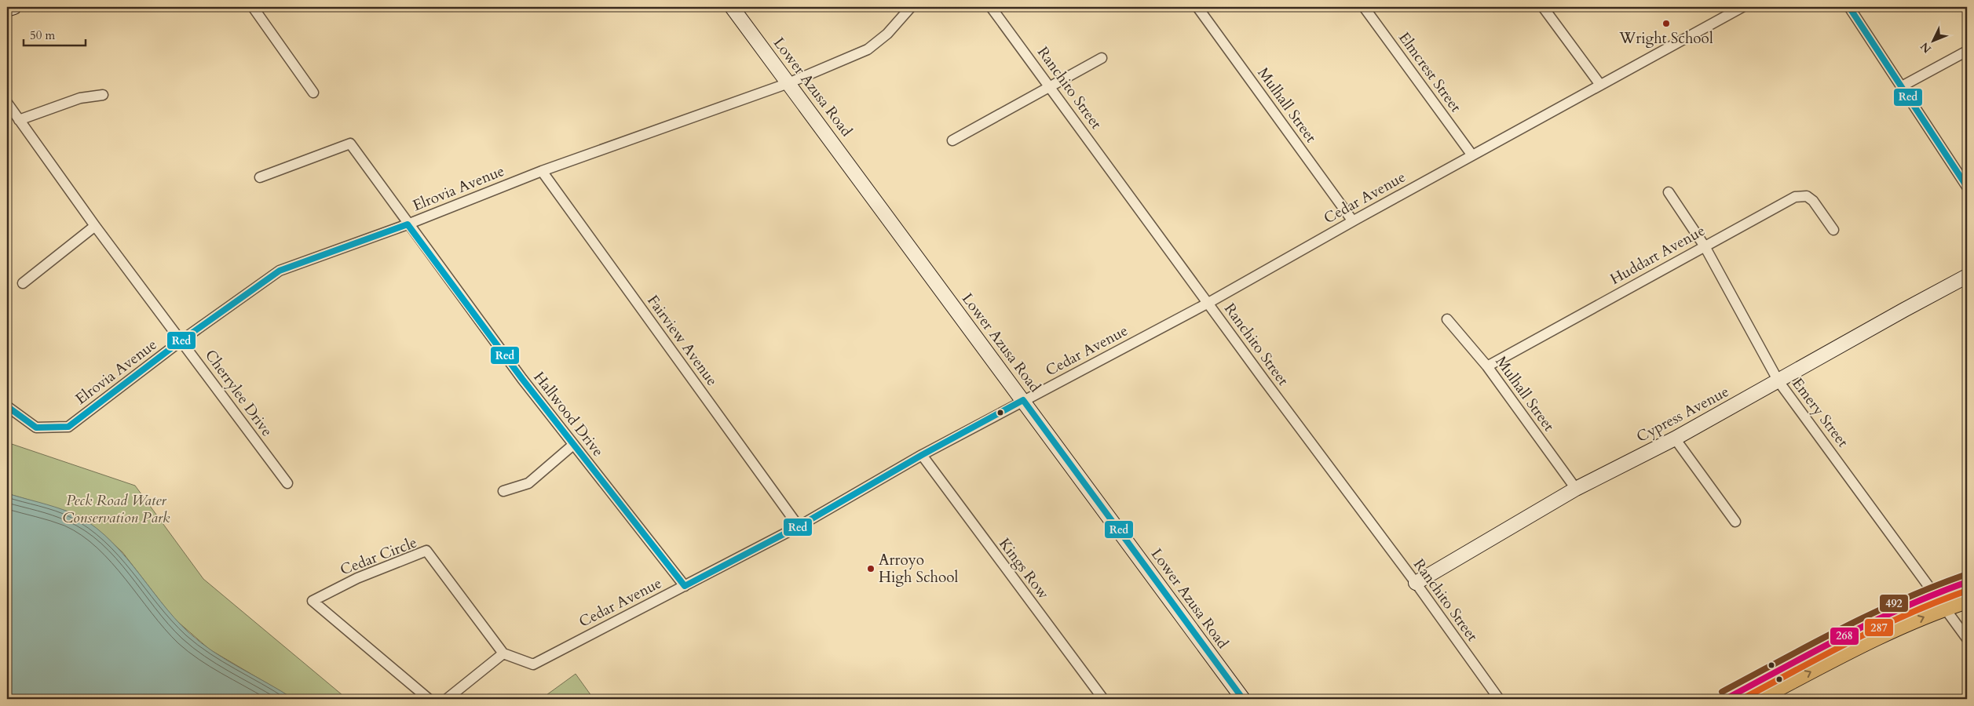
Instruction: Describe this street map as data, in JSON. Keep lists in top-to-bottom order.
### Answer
{
  "streets": {
    "main road": ["Lower Azusa Road", "Cypress Avenue"],
    "street": [
      "Elmcrest Street",
      "Ranchito Street",
      "Mulhall Street",
      "Elrovia Avenue",
      "Cedar Avenue",
      "Huddart Avenue",
      "Fairview Avenue",
      "Cherrylee Drive",
      "Emery Street",
      "Hallwood Drive",
      "Cedar Circle",
      "Kings Row"
    ]
  },
  "crossings": [
    ["Elmcrest Street", "Cedar Avenue"],
    ["Lower Azusa Road", "Elrovia Avenue"],
    ["Lower Azusa Road", "Cedar Avenue"],
    ["Ranchito Street", "Cedar Avenue"],
    ["Ranchito Street", "Cypress Avenue"],
    ["Mulhall Street", "Cedar Avenue"],
    ["Mulhall Street", "Huddart Avenue"],
    ["Mulhall Street", "Cypress Avenue"],
    ["Elrovia Avenue", "Fairview Avenue"],
    ["Elrovia Avenue", "Cherrylee Drive"],
    ["Elrovia Avenue", "Hallwood Drive"],
    ["Cedar Avenue", "Fairview Avenue"],
    ["Cedar Avenue", "Hallwood Drive"],
    ["Cedar Avenue", "Cedar Circle"],
    ["Cedar Avenue", "Kings Row"],
    ["Huddart Avenue", "Emery Street"],
    ["Emery Street", "Cypress Avenue"]
  ],
  "parks": ["Peck Road Water Conservation Park"],
  "places": ["Wright School", "Arroyo High School"],
  "lines": [
    "transit line Red",
    "transit line 492",
    "transit line 268",
    "transit line 287"
  ],
  "scale_bar": "50 m",
  "north": "bottom left"
}
